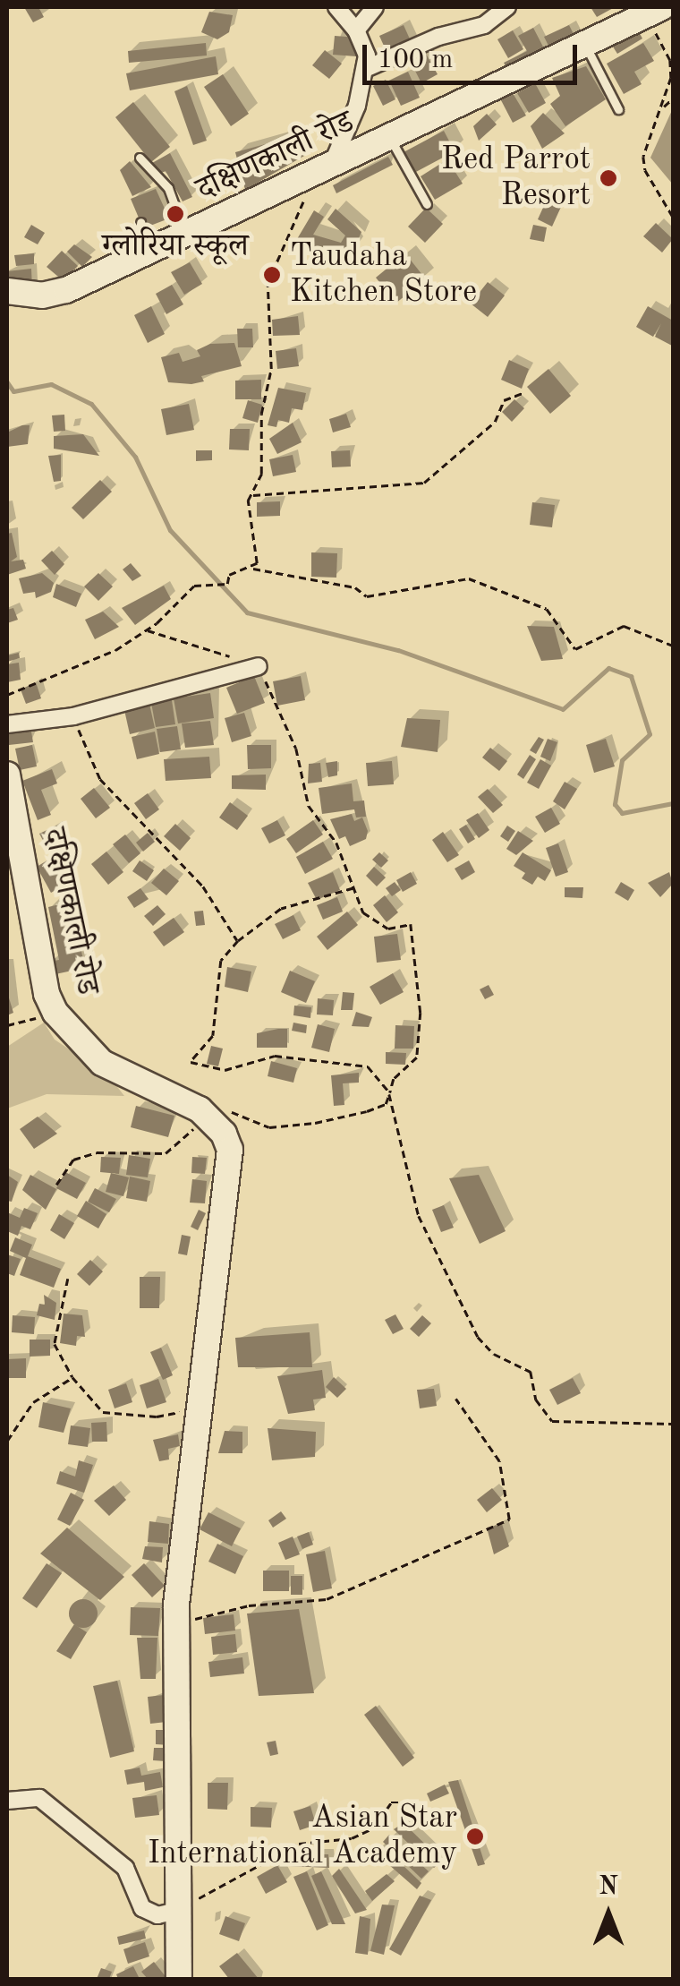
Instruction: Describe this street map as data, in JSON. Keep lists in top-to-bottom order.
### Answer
{
  "streets": {
    "main road": ["दक्षिणकाली रोड"]
  },
  "places": [
    "Red Parrot Resort",
    "ग्लोरिया स्कूल",
    "Taudaha Kitchen Store",
    "Asian Star International Academy"
  ],
  "scale_bar": "100 m",
  "north": "top"
}
